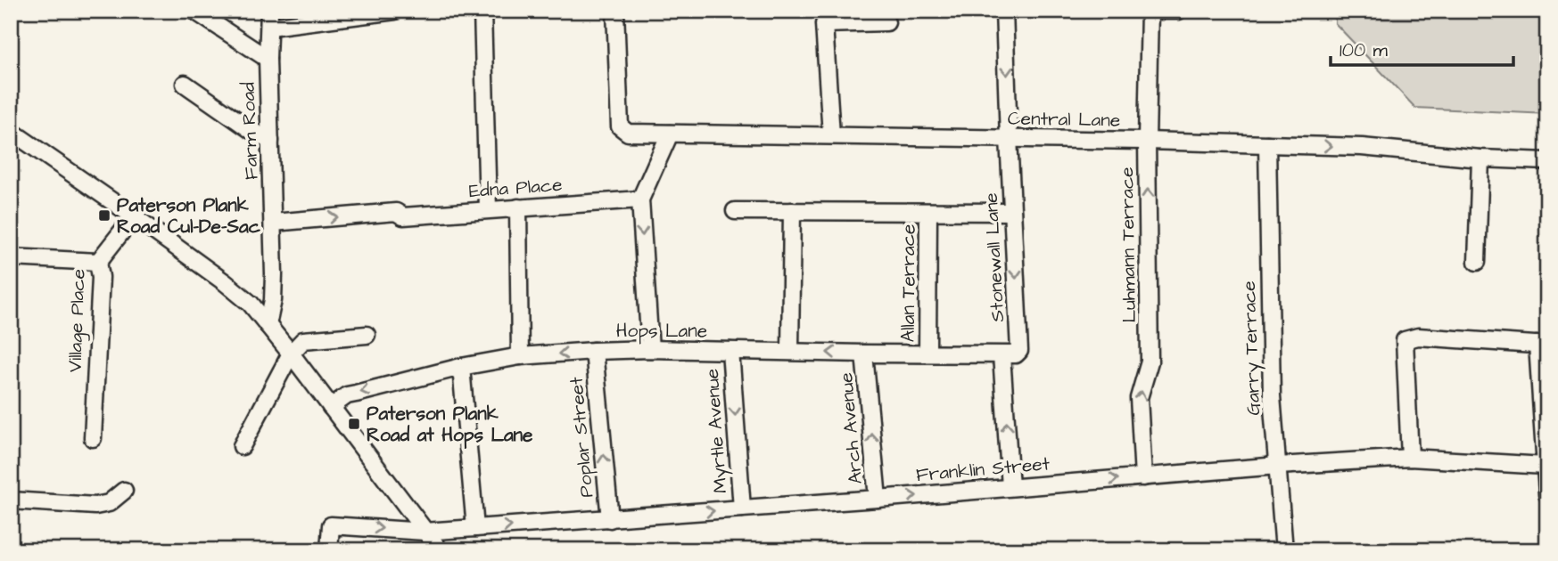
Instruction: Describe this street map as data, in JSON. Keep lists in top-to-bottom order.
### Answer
{
  "streets": {
    "street": [
      "Central Lane",
      "Farm Road",
      "Edna Place",
      "Luhmann Terrace",
      "Stonewall Lane",
      "Allan Terrace",
      "Village Place",
      "Hops Lane",
      "Garry Terrace",
      "Arch Avenue",
      "Myrtle Avenue",
      "Poplar Street",
      "Franklin Street"
    ]
  },
  "crossings": [
    ["Central Lane", "Luhmann Terrace"],
    ["Central Lane", "Stonewall Lane"],
    ["Central Lane", "Garry Terrace"],
    ["Farm Road", "Edna Place"],
    ["Luhmann Terrace", "Franklin Street"],
    ["Stonewall Lane", "Allan Terrace"],
    ["Stonewall Lane", "Hops Lane"],
    ["Allan Terrace", "Hops Lane"],
    ["Hops Lane", "Arch Avenue"],
    ["Hops Lane", "Myrtle Avenue"],
    ["Hops Lane", "Poplar Street"],
    ["Garry Terrace", "Franklin Street"],
    ["Arch Avenue", "Franklin Street"],
    ["Myrtle Avenue", "Franklin Street"],
    ["Poplar Street", "Franklin Street"]
  ],
  "one_way": ["Hops Lane", "Myrtle Avenue", "Franklin Street"],
  "places": {
    "transit": ["Paterson Plank Road Cul-De-Sac", "Paterson Plank Road at Hops Lane"]
  },
  "scale_bar": "100 m"
}
